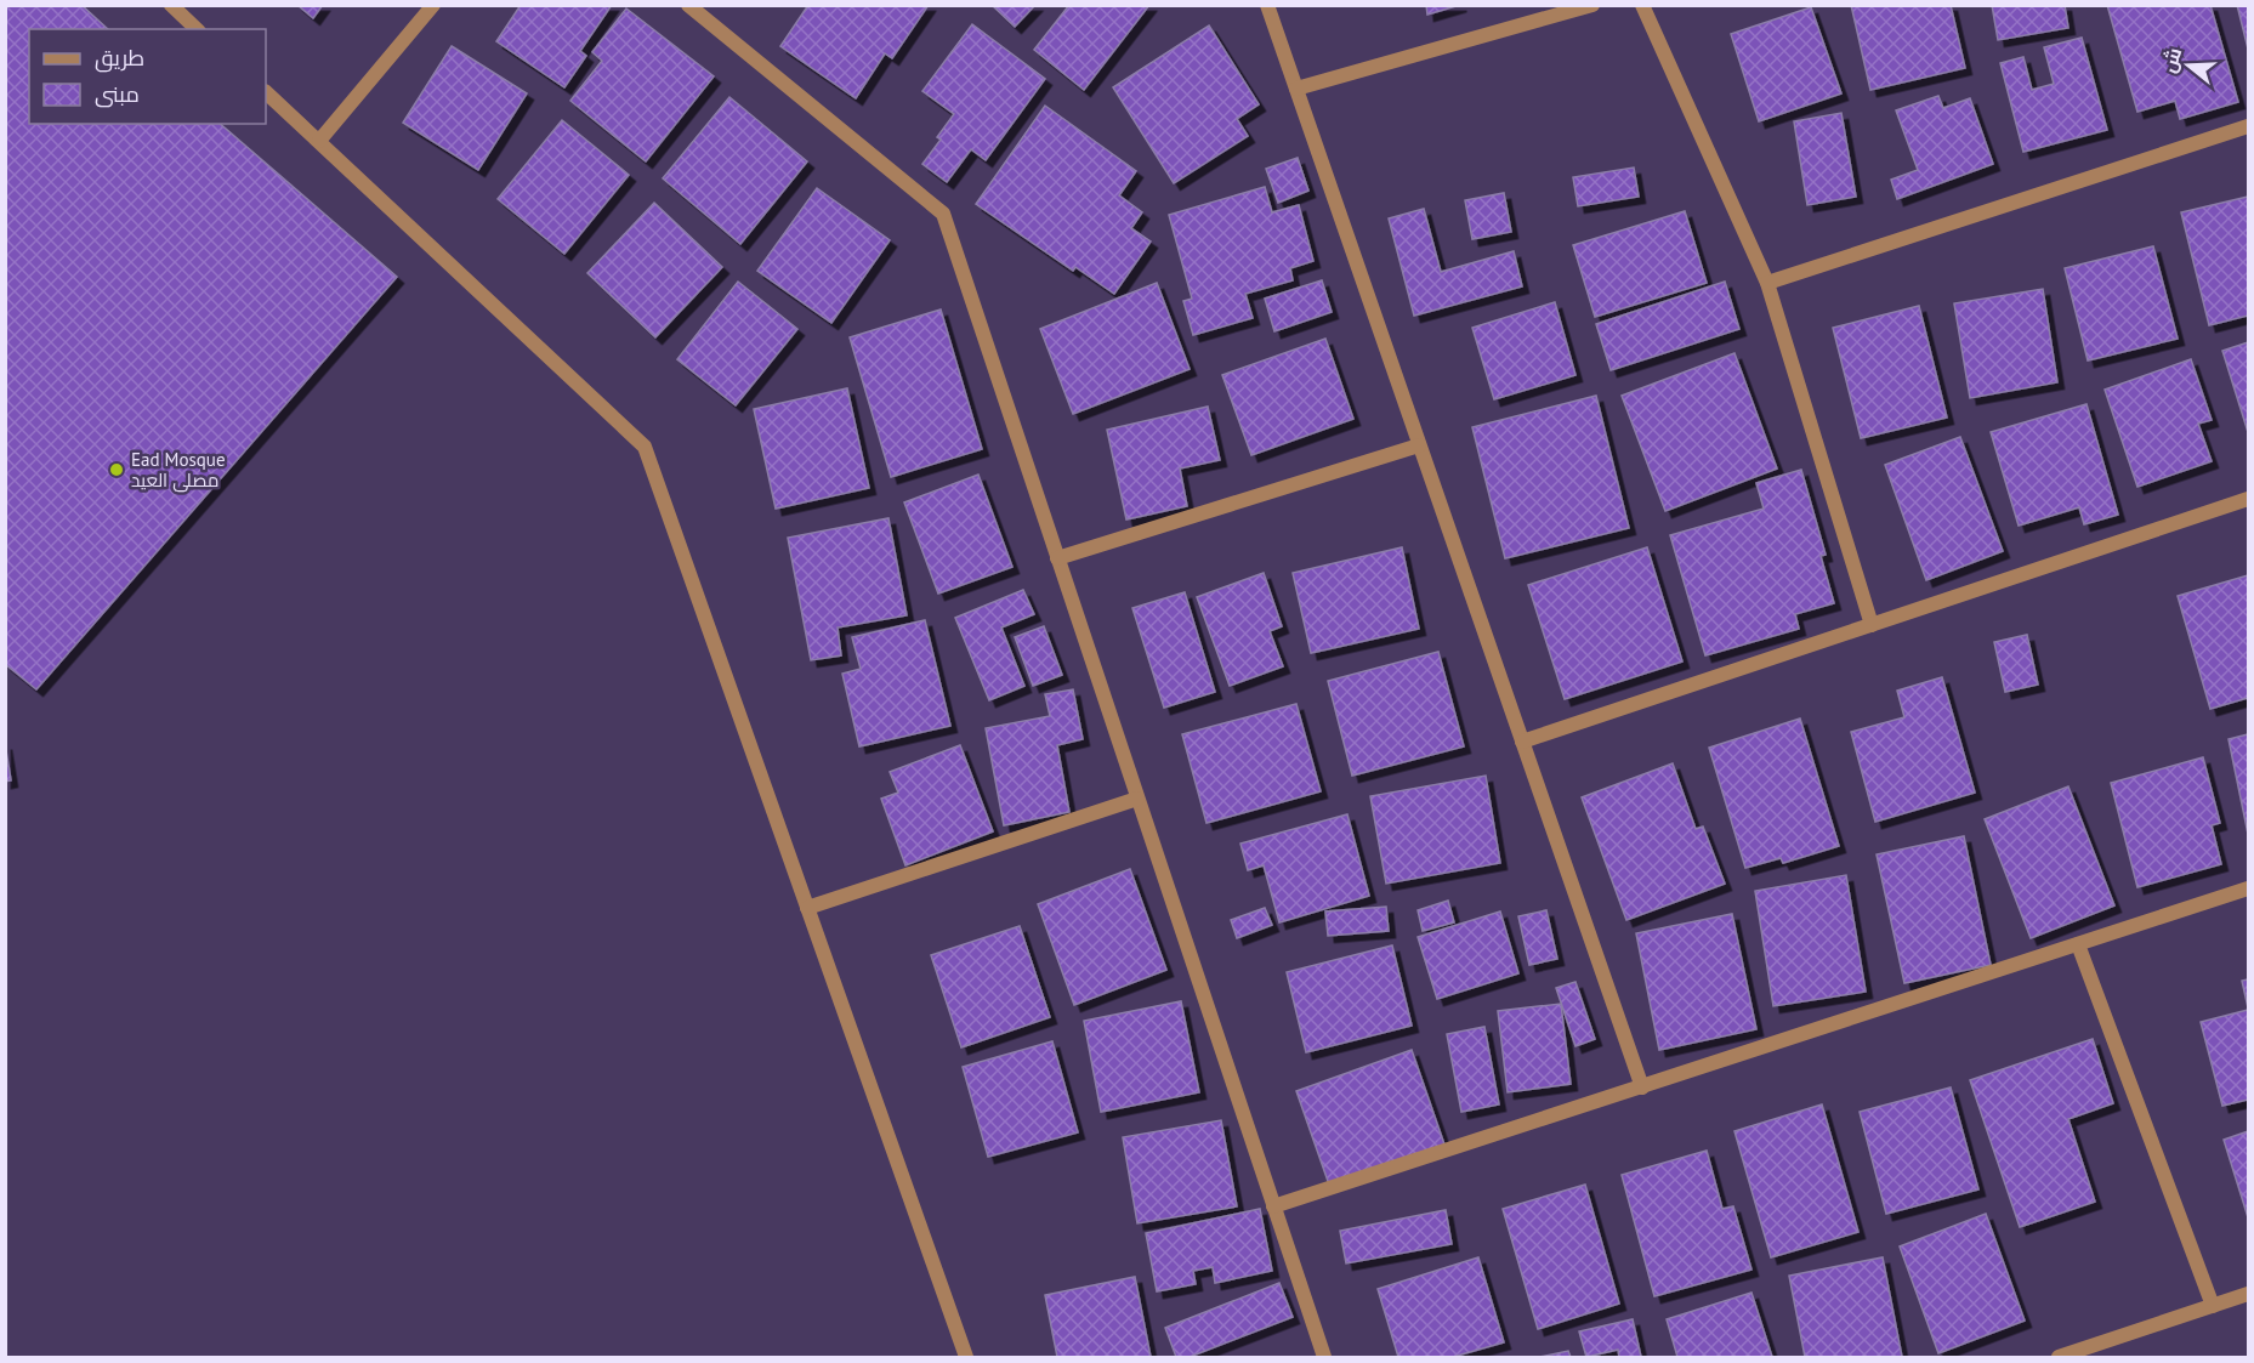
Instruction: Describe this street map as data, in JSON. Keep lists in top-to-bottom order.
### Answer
{
  "places": ["Ead Mosque مصلى العيد"],
  "legend": ["طريق", "مبنى"],
  "north": "left"
}
